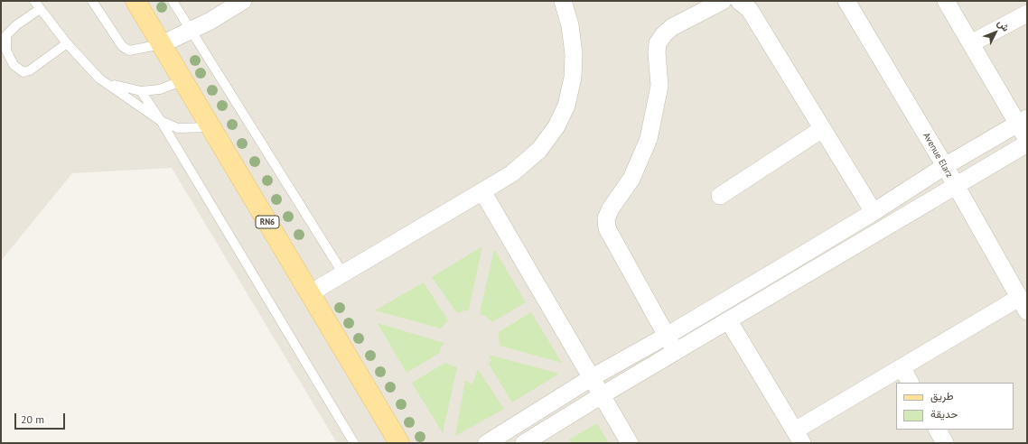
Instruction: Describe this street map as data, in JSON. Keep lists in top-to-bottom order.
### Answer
{
  "streets": {
    "main road": ["RN6"],
    "street": ["Avenue Elarz"]
  },
  "legend": ["طريق", "حديقة"],
  "scale_bar": "20 m",
  "north": "top right"
}
